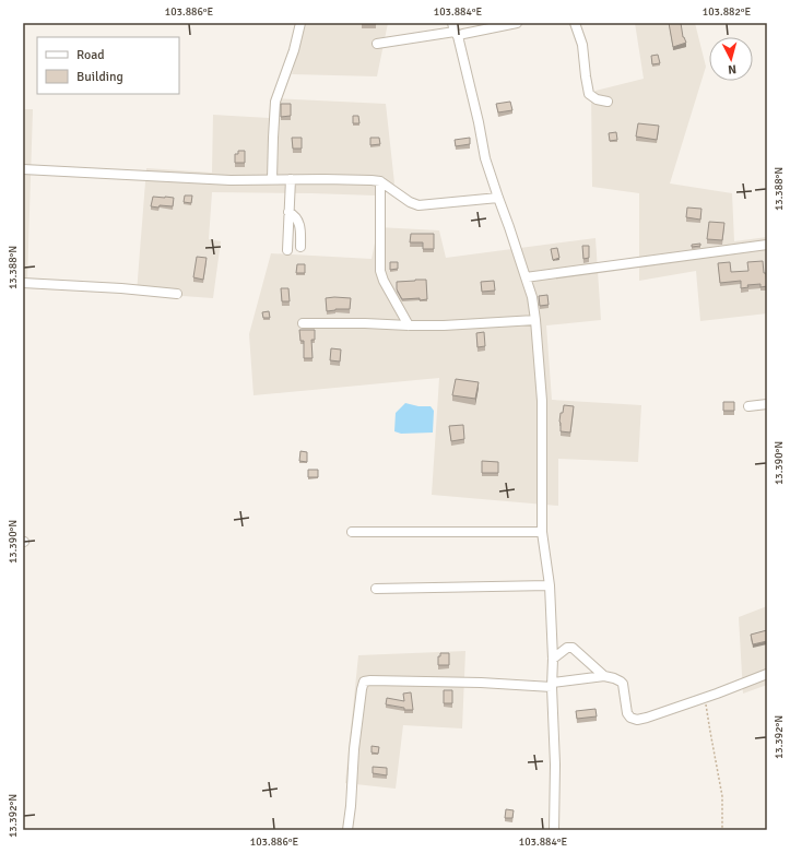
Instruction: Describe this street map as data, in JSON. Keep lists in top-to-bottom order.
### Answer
{
  "legend": ["Road", "Building"],
  "north": "bottom",
  "coordinates": [
    "103.886°E",
    "103.884°E",
    "103.882°E",
    "13.388°N",
    "13.390°N",
    "13.392°N"
  ]
}
